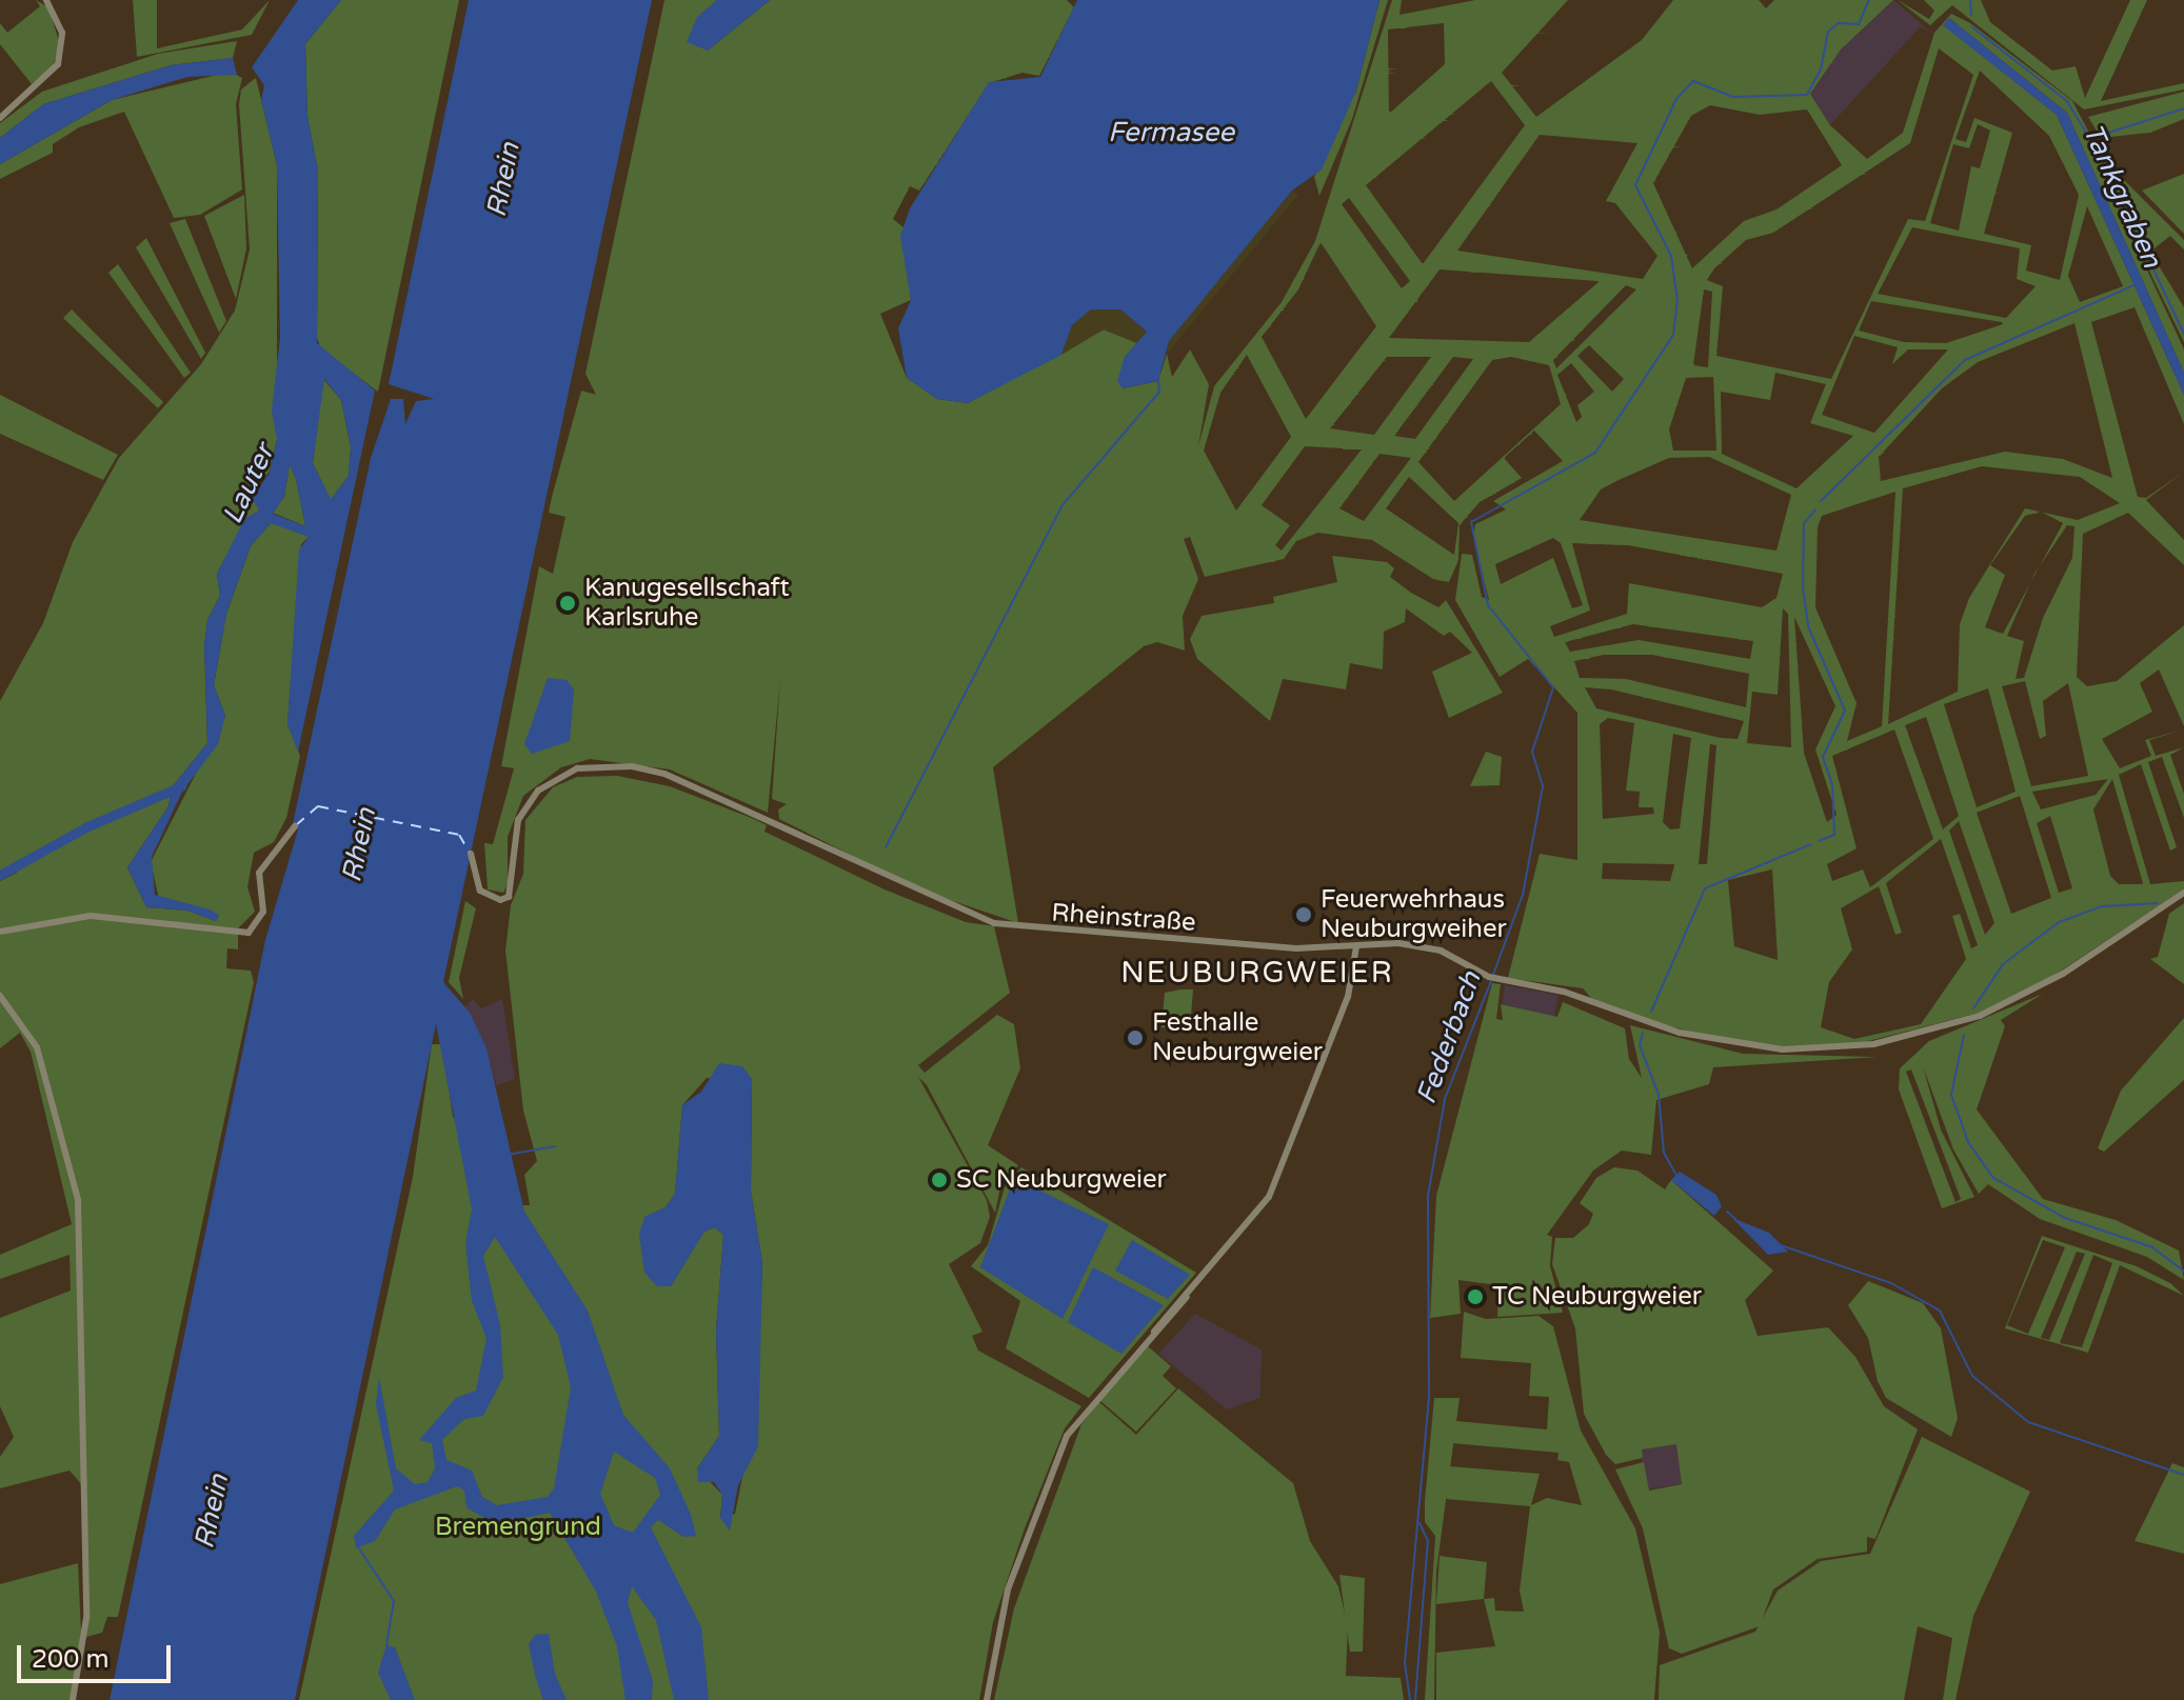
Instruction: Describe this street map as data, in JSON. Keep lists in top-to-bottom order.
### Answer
{
  "streets": {
    "main road": ["Rheinstraße"]
  },
  "districts": ["NEUBURGWEIER"],
  "water": [
    "Fermasee",
    "Rhein",
    "Tankgraben",
    "Lauter",
    "Federbach"
  ],
  "parks": ["Bremengrund"],
  "places": [
    "Kanugesellschaft Karlsruhe",
    "Feuerwehrhaus Neuburgweiher",
    "Festhalle Neuburgweier",
    "SC Neuburgweier",
    "TC Neuburgweier"
  ],
  "scale_bar": "200 m"
}
